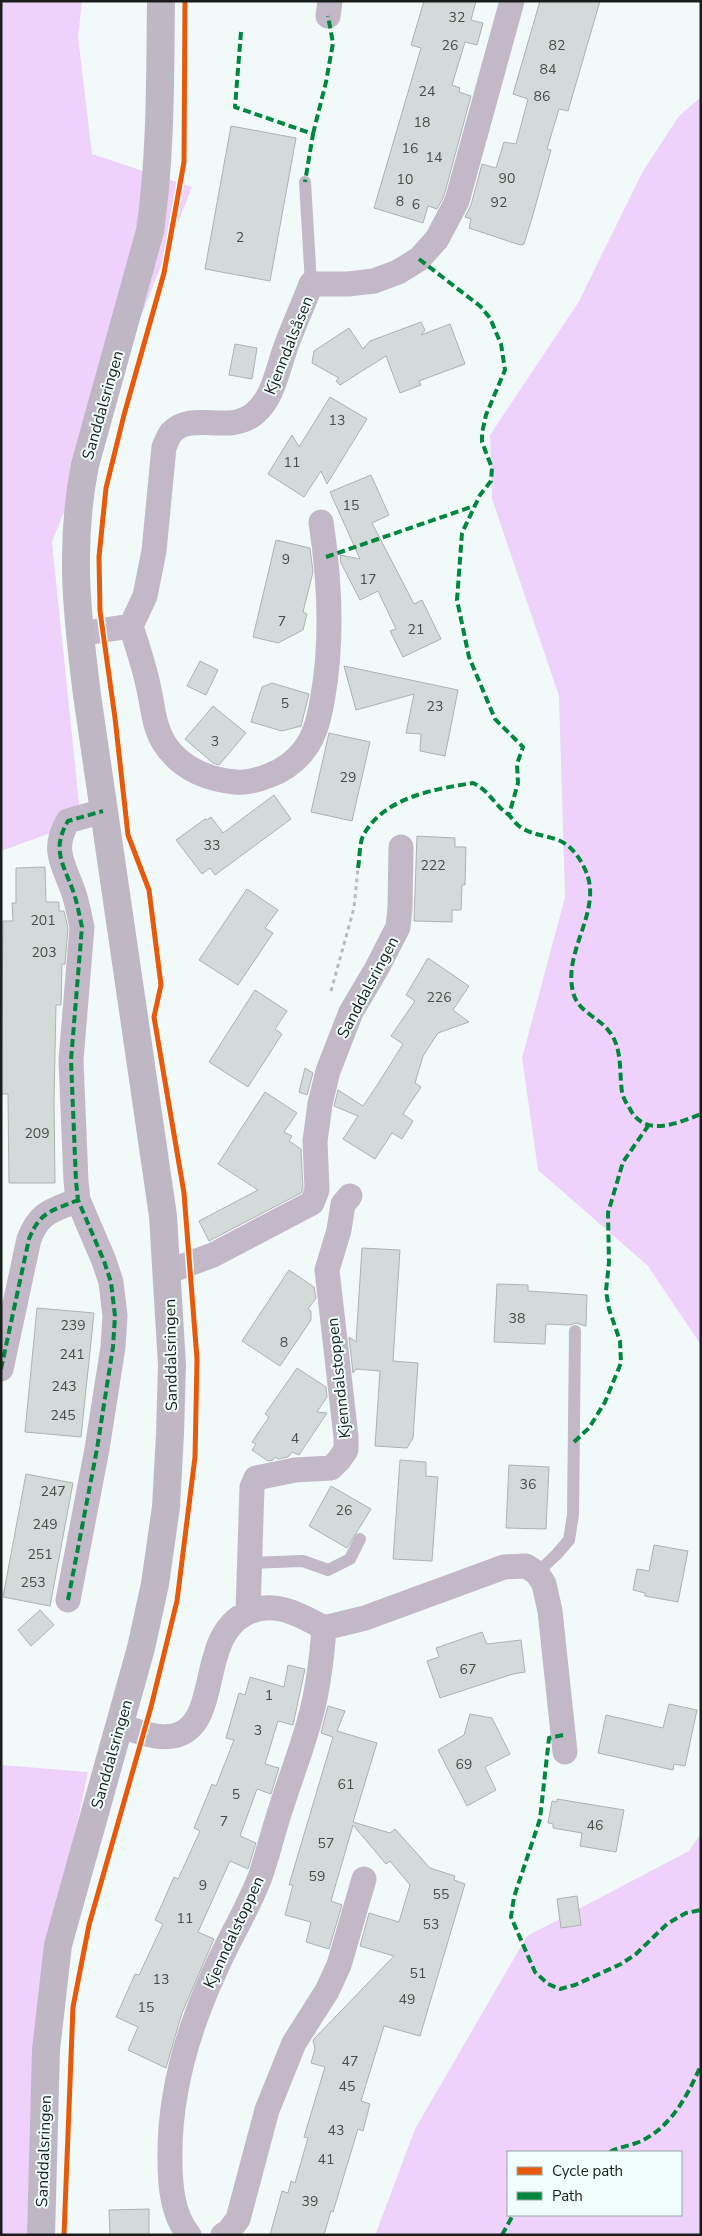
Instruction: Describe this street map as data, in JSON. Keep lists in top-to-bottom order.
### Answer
{
  "streets": {
    "main road": ["Sanddalsringen"],
    "street": ["Kjenndalsåsen", "Kjenndalstoppen"]
  },
  "house_numbers": [
    "32",
    "26",
    "82",
    "84",
    "24",
    "86",
    "18",
    "16",
    "14",
    "90",
    "10",
    "8",
    "92",
    "6",
    "2",
    "13",
    "11",
    "15",
    "9",
    "17",
    "7",
    "21",
    "5",
    "23",
    "3",
    "29",
    "33",
    "222",
    "201",
    "203",
    "226",
    "209",
    "38",
    "239",
    "8",
    "241",
    "243",
    "245",
    "4",
    "36",
    "247",
    "26",
    "249",
    "251",
    "253",
    "67",
    "1",
    "3",
    "69",
    "61",
    "5",
    "7",
    "46",
    "57",
    "59",
    "9",
    "55",
    "11",
    "53",
    "51",
    "13",
    "49",
    "15",
    "47",
    "45",
    "43",
    "41",
    "39"
  ],
  "legend": ["Cycle path", "Path"]
}
